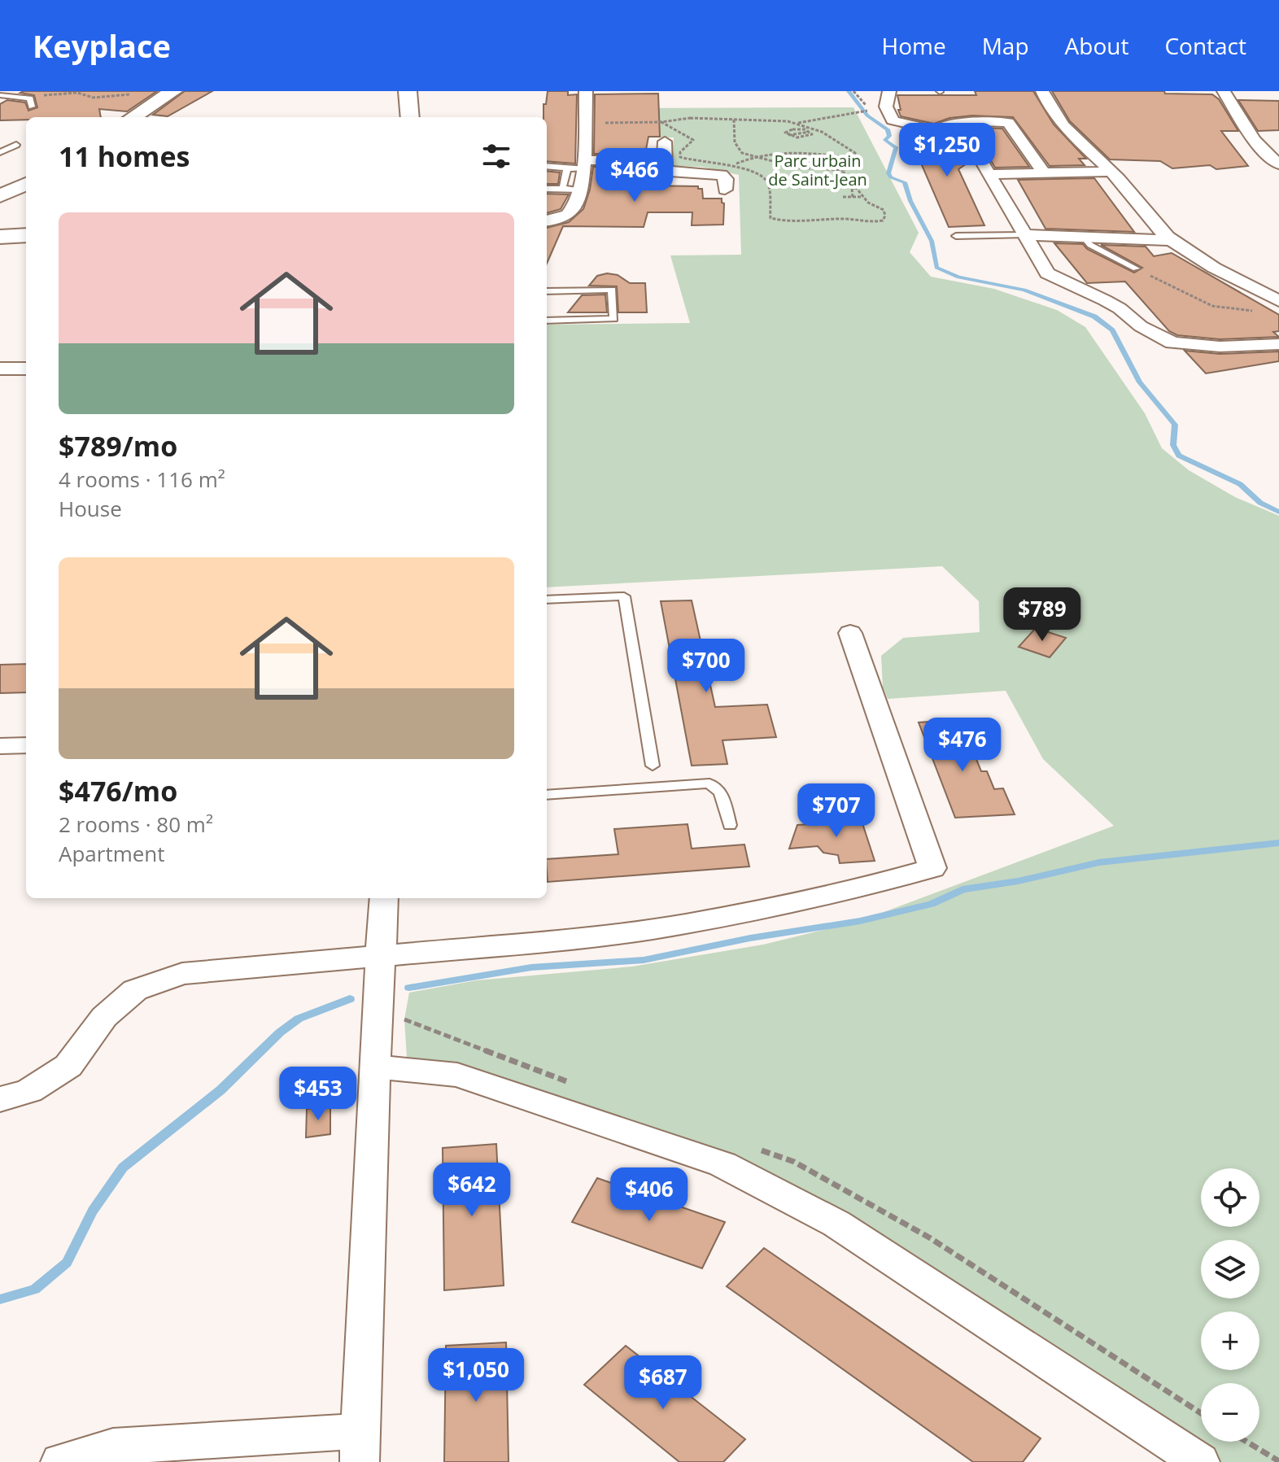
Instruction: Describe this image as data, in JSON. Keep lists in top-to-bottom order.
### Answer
{
  "parks": ["Parc urbain de Saint-Jean"],
  "page": {
    "header": "Keyplace",
    "nav": [
      "Home",
      "Map",
      "About",
      "Contact"
    ],
    "heading": "11 homes",
    "price": [
      "$1,250",
      "$466",
      "$789",
      "$700",
      "$476",
      "$707",
      "$453",
      "$642",
      "$406",
      "$1,050",
      "$687"
    ],
    "list": [
      {
        "name": "$789/mo",
        "note": "4 rooms · 116 m² · House"
      },
      {
        "name": "$476/mo",
        "note": "2 rooms · 80 m² · Apartment"
      }
    ],
    "map_buttons": ["+", "−"]
  }
}
